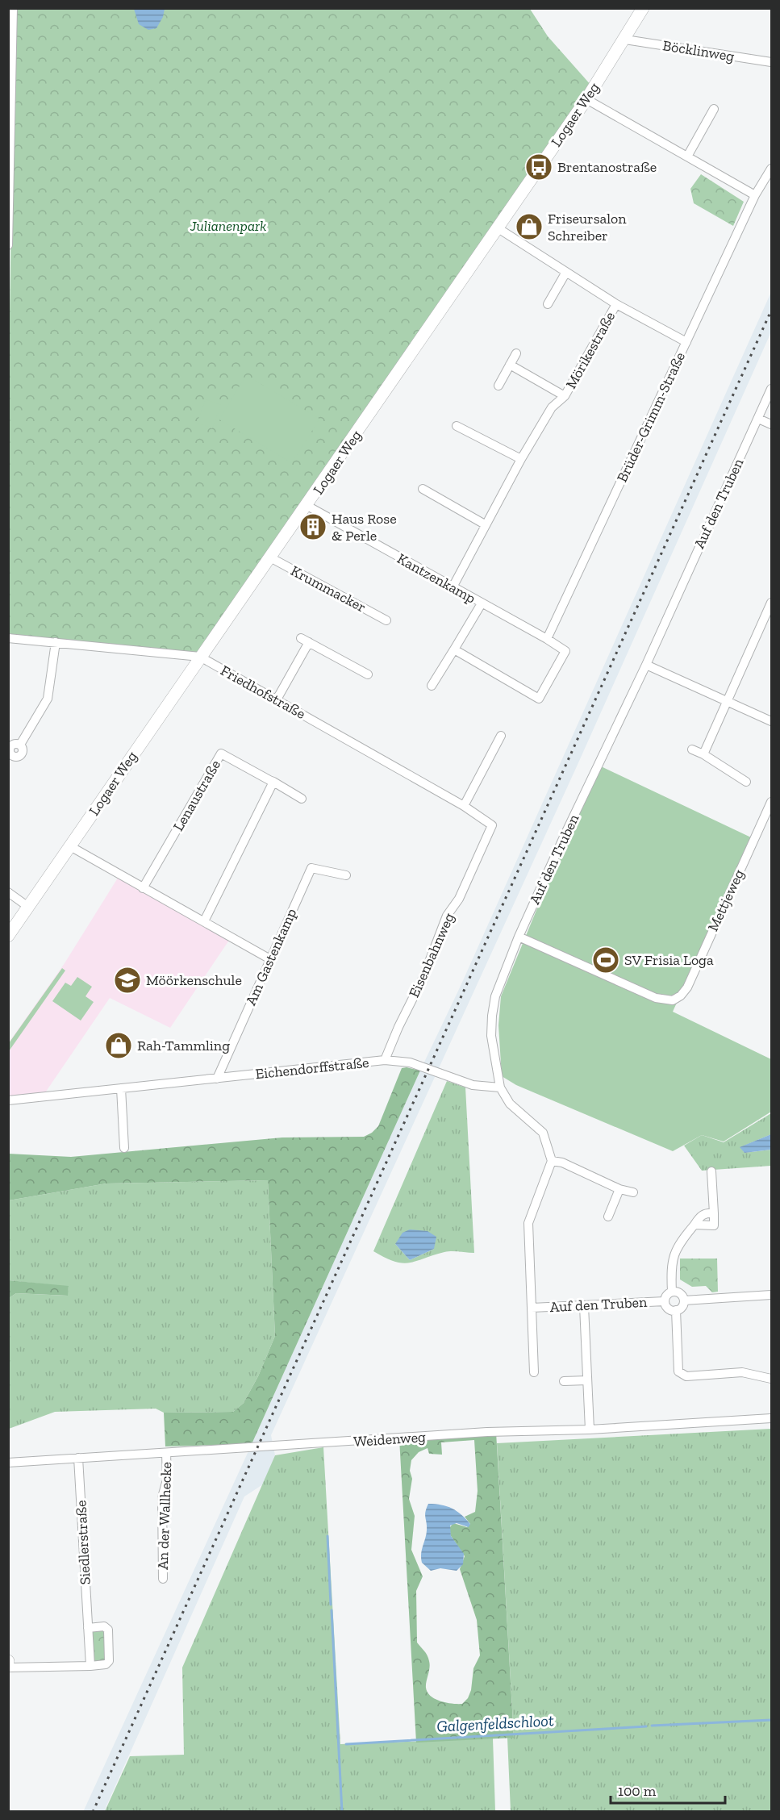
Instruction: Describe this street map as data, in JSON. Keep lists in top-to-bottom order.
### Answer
{
  "streets": {
    "street": [
      "Böcklinweg",
      "Logaer Weg",
      "Mörikestraße",
      "Brüder-Grimm-Straße",
      "Auf den Truben",
      "Kantzenkamp",
      "Krummacker",
      "Friedhofstraße",
      "Lenaustraße",
      "Mettjeweg",
      "Eisenbahnweg",
      "Am Gastenkamp",
      "Eichendorffstraße",
      "Weidenweg",
      "An der Wallhecke",
      "Siedlerstraße"
    ]
  },
  "crossings": [
    ["Böcklinweg", "Logaer Weg"],
    ["Logaer Weg", "Kantzenkamp"],
    ["Logaer Weg", "Krummacker"],
    ["Logaer Weg", "Friedhofstraße"],
    ["Mörikestraße", "Kantzenkamp"],
    ["Brüder-Grimm-Straße", "Kantzenkamp"],
    ["Auf den Truben", "Mettjeweg"],
    ["Auf den Truben", "Eichendorffstraße"],
    ["Friedhofstraße", "Eisenbahnweg"],
    ["Eisenbahnweg", "Eichendorffstraße"],
    ["Am Gastenkamp", "Eichendorffstraße"],
    ["Weidenweg", "An der Wallhecke"],
    ["Weidenweg", "Siedlerstraße"]
  ],
  "water": ["Galgenfeldschloot"],
  "parks": ["Julianenpark"],
  "places": {
    "bus stop": ["Brentanostraße"],
    "shop": ["Friseursalon Schreiber", "Rah-Tammling"],
    "building": ["Haus Rose & Perle"],
    "sports": ["SV Frisia Loga"],
    "school or university": ["Möörkenschule"]
  },
  "scale_bar": "100 m"
}
